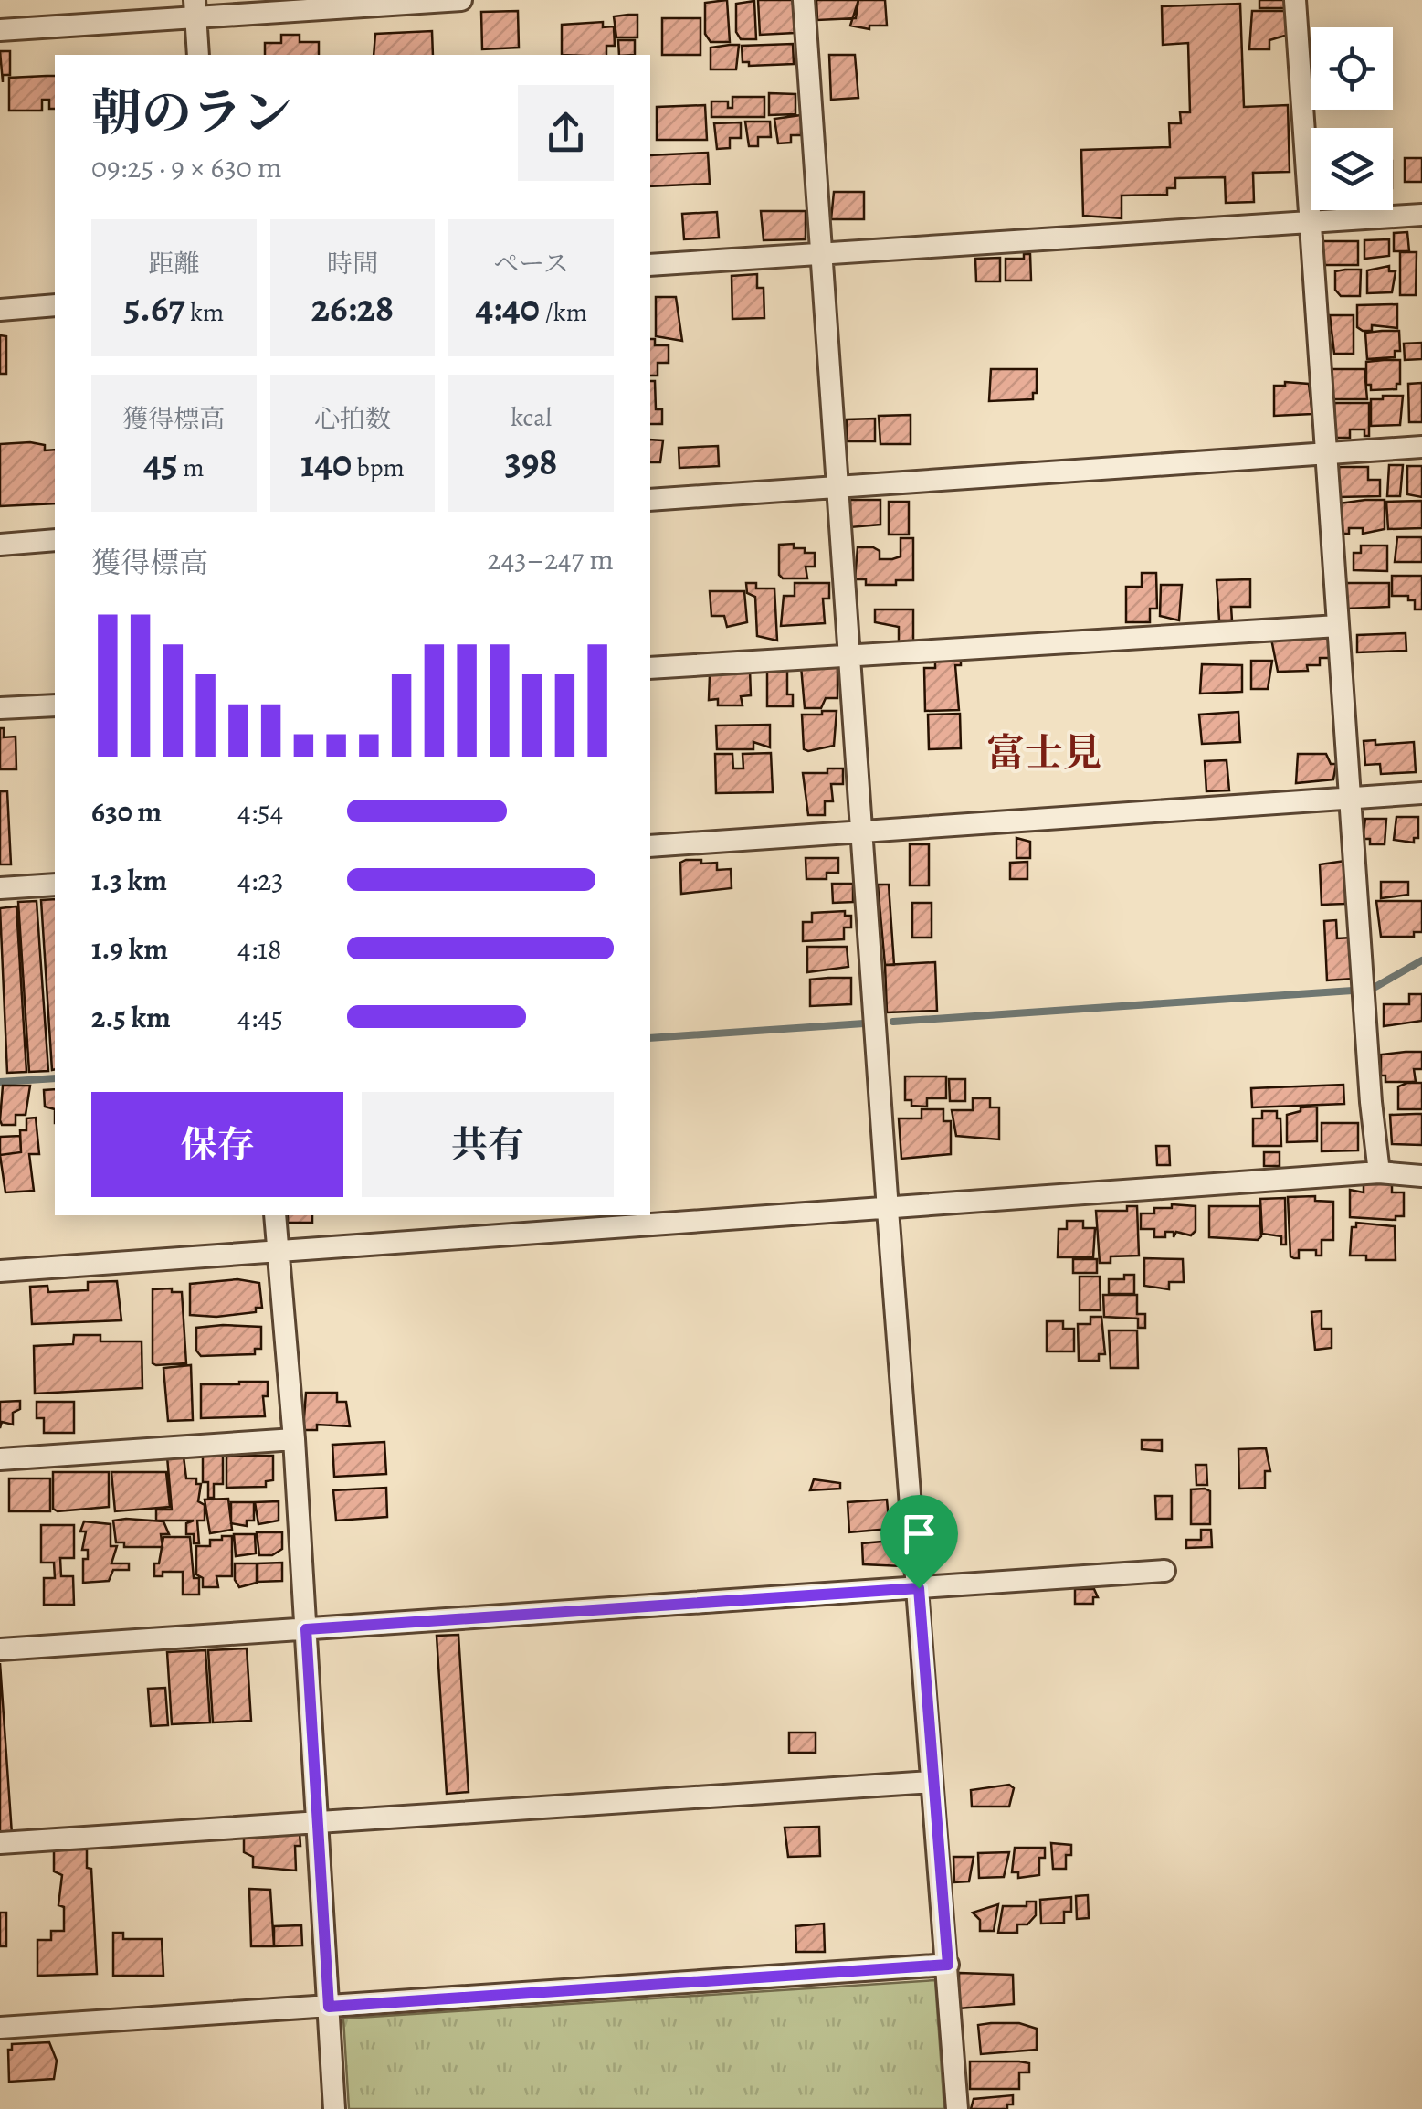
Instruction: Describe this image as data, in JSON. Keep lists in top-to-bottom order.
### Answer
{
  "districts": ["富士見"],
  "page": {
    "heading": ["朝のラン", "09:25 · 9 × 630 m"],
    "stats": [
      ["距離", "5.67 km"],
      ["時間", "26:28"],
      ["ペース", "4:40 /km"],
      ["獲得標高", "45 m"],
      ["心拍数", "140 bpm"],
      ["kcal", "398"]
    ],
    "chart": ["獲得標高", "243–247 m"],
    "list": [
      {
        "name": "630 m",
        "note": "4:54"
      },
      {
        "name": "1.3 km",
        "note": "4:23"
      },
      {
        "name": "1.9 km",
        "note": "4:18"
      },
      {
        "name": "2.5 km",
        "note": "4:45"
      }
    ],
    "buttons": ["保存", "共有"]
  }
}
